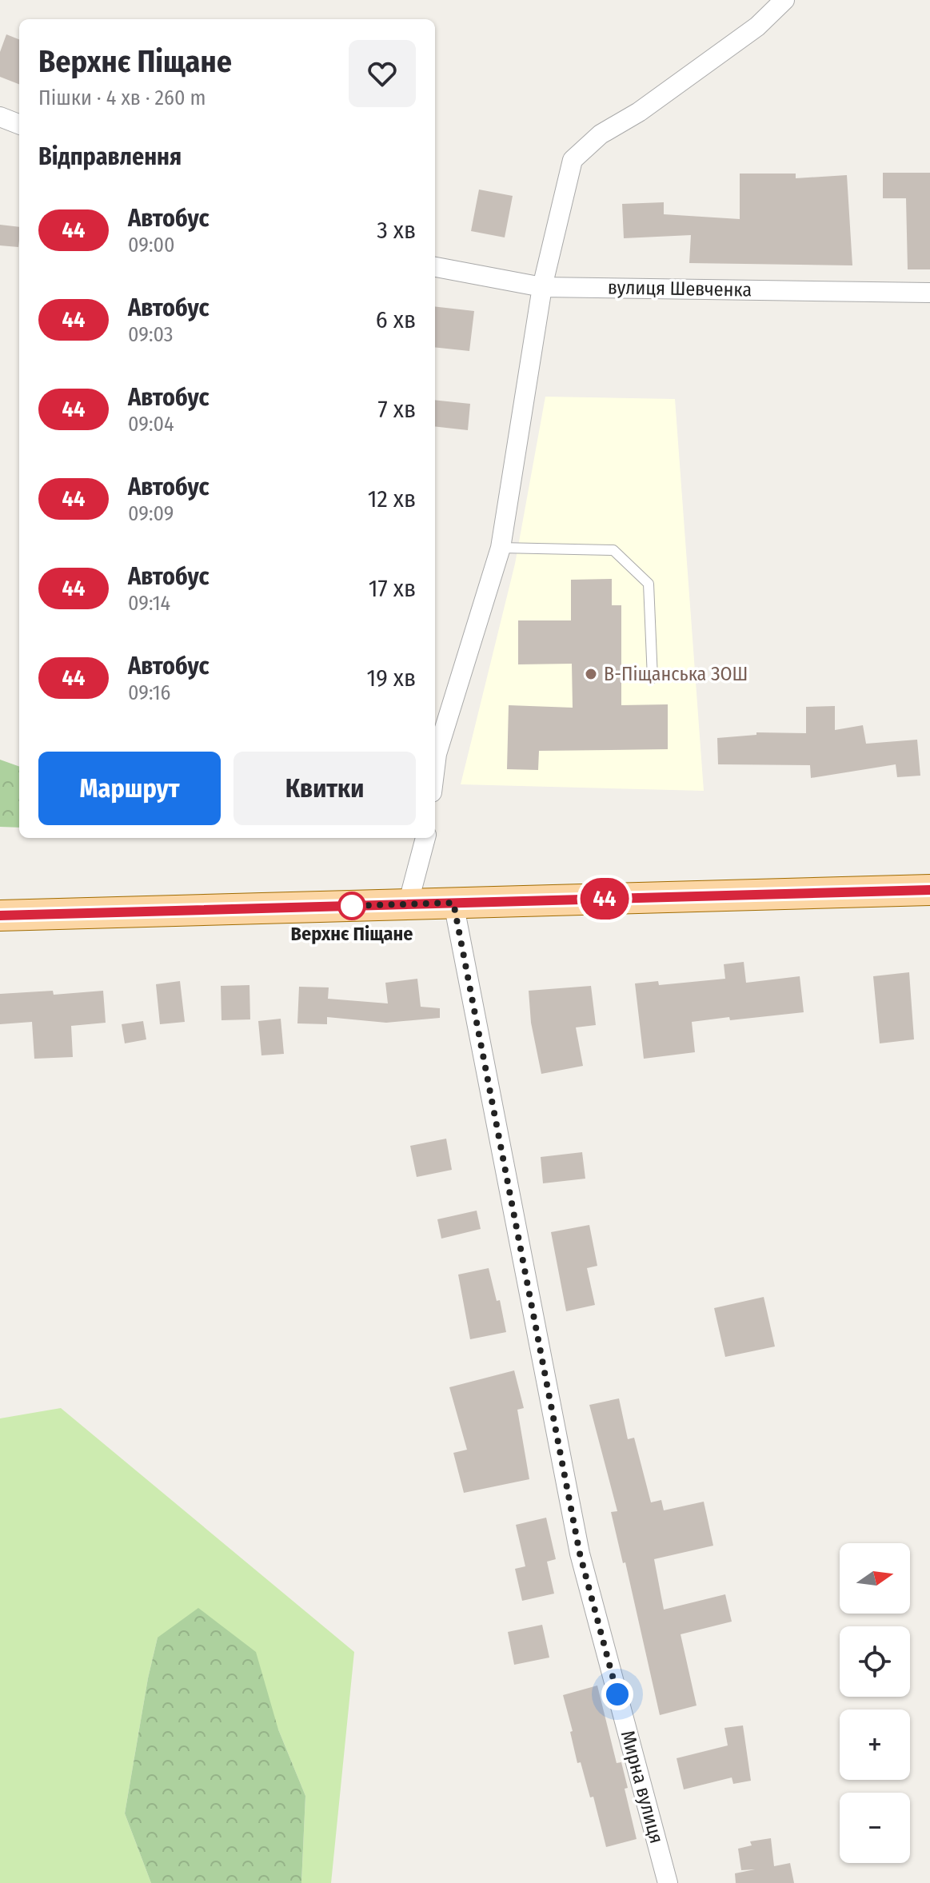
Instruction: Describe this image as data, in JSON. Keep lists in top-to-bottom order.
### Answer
{
  "streets": {
    "street": ["вулиця Шевченка", "Мирна вулиця"]
  },
  "places": ["В-Піщанська ЗОШ", "Верхнє Піщане"],
  "lines": ["bus line 44"],
  "north": "right",
  "page": {
    "on_map": "44",
    "heading": [
      ["Верхнє Піщане", "Пішки · 4 хв · 260 m"],
      "Відправлення"
    ],
    "list": [
      {
        "mark": "44",
        "name": "Автобус",
        "note": "09:00",
        "value": "3 хв"
      },
      {
        "mark": "44",
        "name": "Автобус",
        "note": "09:03",
        "value": "6 хв"
      },
      {
        "mark": "44",
        "name": "Автобус",
        "note": "09:04",
        "value": "7 хв"
      },
      {
        "mark": "44",
        "name": "Автобус",
        "note": "09:09",
        "value": "12 хв"
      },
      {
        "mark": "44",
        "name": "Автобус",
        "note": "09:14",
        "value": "17 хв"
      },
      {
        "mark": "44",
        "name": "Автобус",
        "note": "09:16",
        "value": "19 хв"
      }
    ],
    "buttons": ["Маршрут", "Квитки"],
    "map_buttons": ["+", "−"]
  }
}
